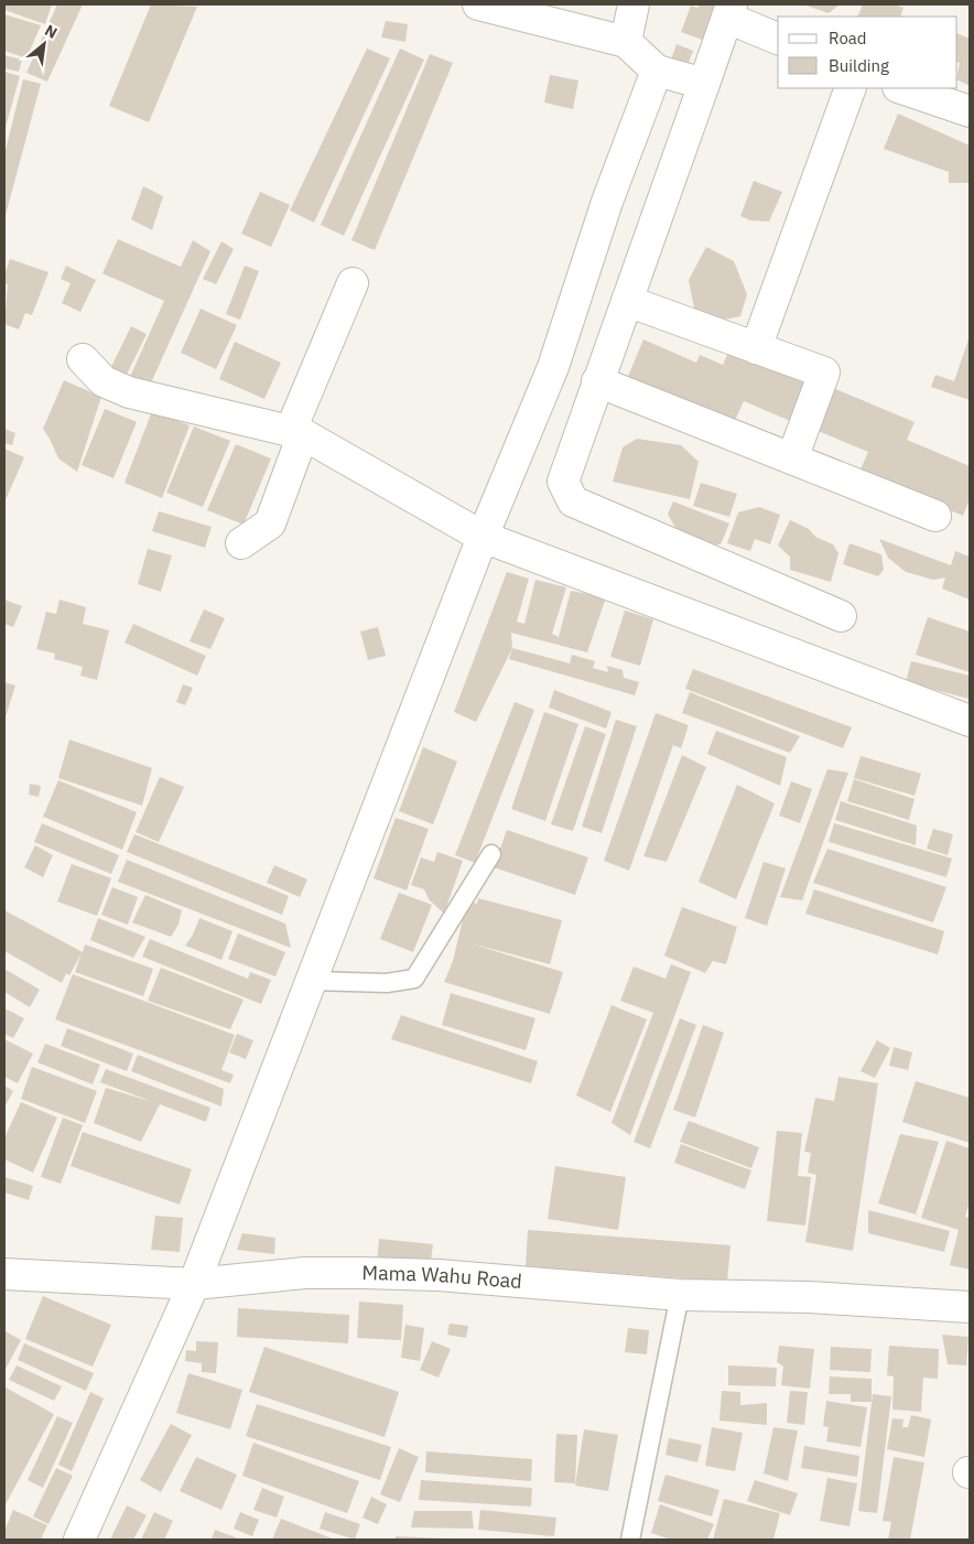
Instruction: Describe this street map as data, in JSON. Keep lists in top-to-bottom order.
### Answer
{
  "streets": {
    "street": ["Mama Wahu Road"]
  },
  "legend": ["Road", "Building"],
  "north": "top right"
}
